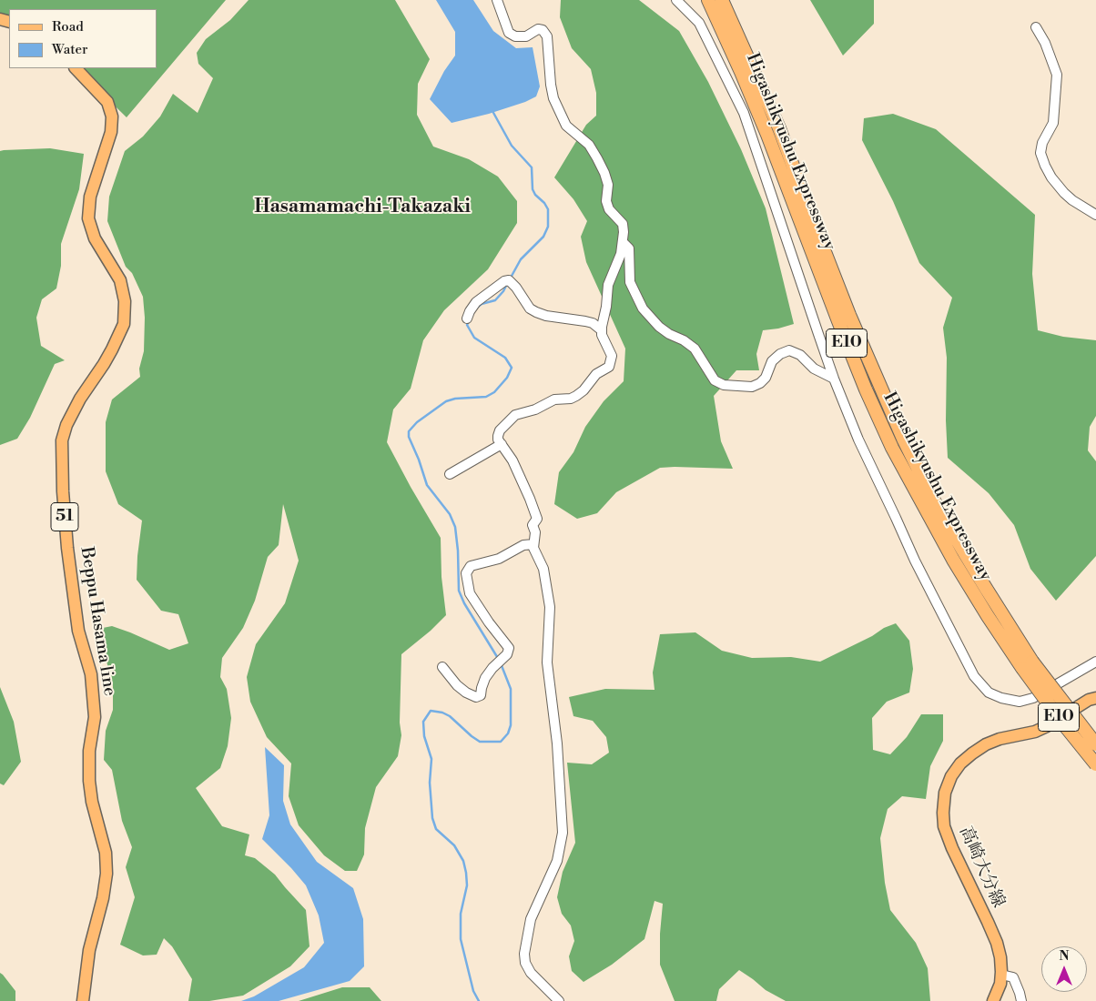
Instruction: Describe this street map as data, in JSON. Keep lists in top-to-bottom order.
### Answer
{
  "streets": {
    "highway": ["Higashikyushu Expressway", "E10"],
    "main road": ["51", "Beppu Hasama line", "高崎大分線"]
  },
  "districts": ["Hasamamachi-Takazaki"],
  "legend": ["Road", "Water"],
  "north": "top"
}
